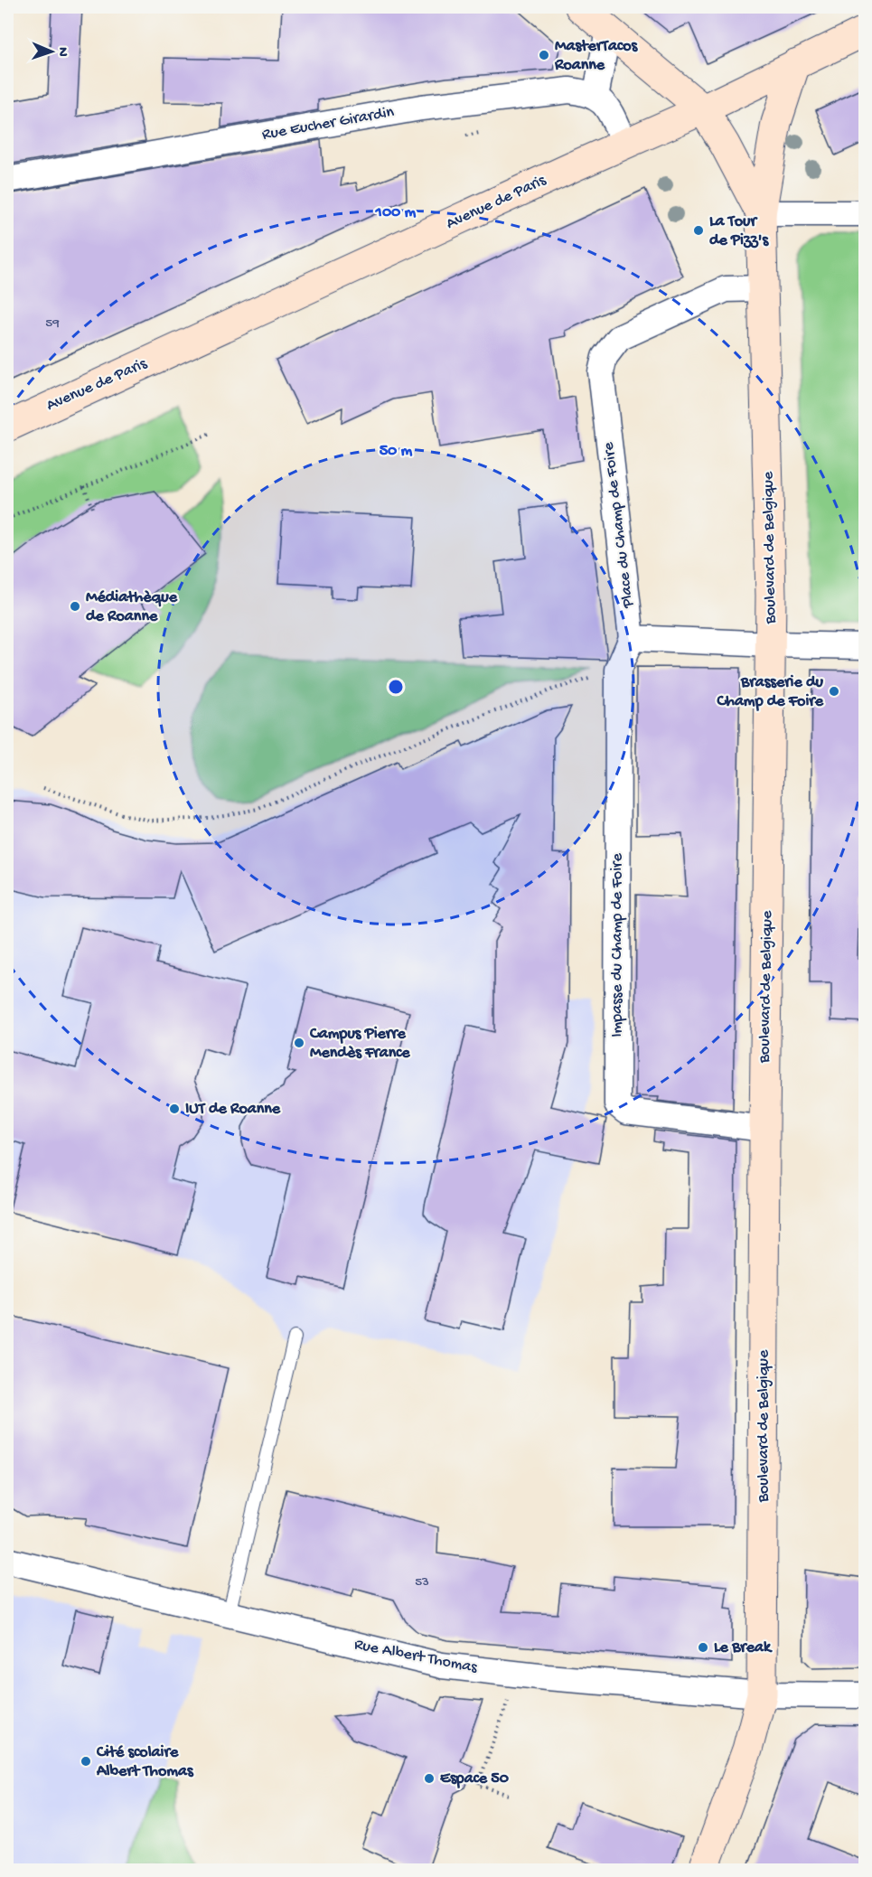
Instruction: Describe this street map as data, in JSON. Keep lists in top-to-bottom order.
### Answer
{
  "streets": {
    "main road": ["Avenue de Paris", "Boulevard de Belgique"],
    "street": [
      "Rue Eucher Girardin",
      "Place du Champ de Foire",
      "Impasse du Champ de Foire",
      "Rue Albert Thomas"
    ]
  },
  "crossings": [
    ["Avenue de Paris", "Boulevard de Belgique"],
    ["Place du Champ de Foire", "Boulevard de Belgique"],
    ["Place du Champ de Foire", "Impasse du Champ de Foire"],
    ["Boulevard de Belgique", "Impasse du Champ de Foire"],
    ["Boulevard de Belgique", "Rue Albert Thomas"]
  ],
  "places": [
    "MasterTacos Roanne",
    "La Tour de Pizz's",
    "Médiathèque de Roanne",
    "Brasserie du Champ de Foire",
    "Campus Pierre Mendès France",
    "IUT de Roanne",
    "Le Break",
    "Cité scolaire Albert Thomas",
    "Espace 50"
  ],
  "house_numbers": ["59", "53"],
  "north": "right",
  "rings": ["100 m", "50 m"]
}
